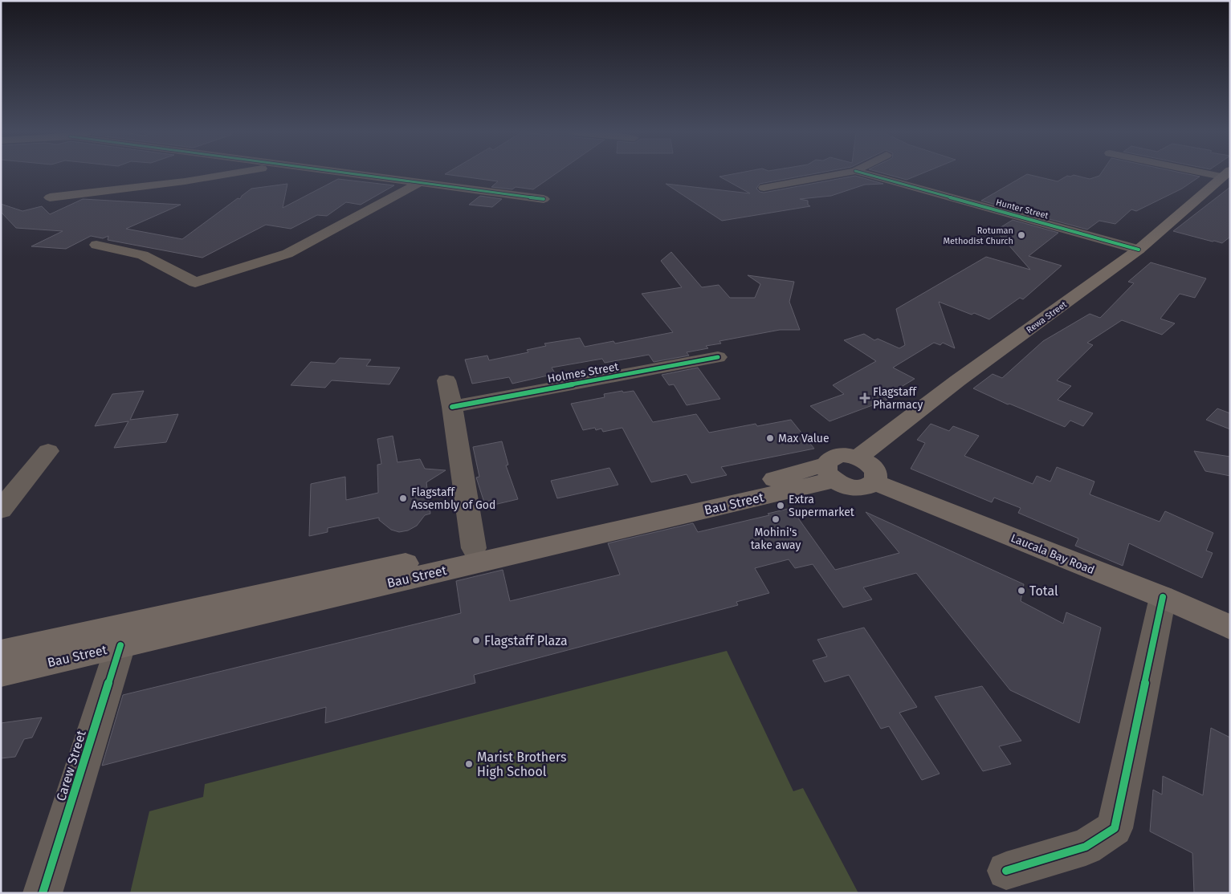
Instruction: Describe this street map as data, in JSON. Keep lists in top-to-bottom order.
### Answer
{
  "streets": {
    "main road": ["Rewa Street", "Bau Street", "Laucala Bay Road"],
    "street": ["Hunter Street", "Holmes Street", "Carew Street"]
  },
  "crossings": [
    ["Hunter Street", "Rewa Street"],
    ["Bau Street", "Carew Street"]
  ],
  "places": {
    "other": [
      "Rotuman Methodist Church",
      "Max Value",
      "Flagstaff Assembly of God",
      "Extra Supermarket",
      "Mohini's take away",
      "Total",
      "Flagstaff Plaza",
      "Marist Brothers High School"
    ],
    "health": ["Flagstaff Pharmacy"]
  }
}
